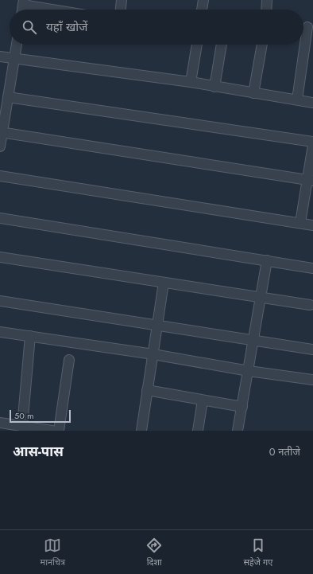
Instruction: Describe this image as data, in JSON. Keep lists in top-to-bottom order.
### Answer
{
  "scale_bar": "50 m",
  "page": {
    "search": "यहाँ खोजें",
    "scale": "50 m",
    "heading": ["आस-पास", "0 नतीजे"],
    "nav": ["मानचित्र", "दिशा", "सहेजे गए"]
  }
}
